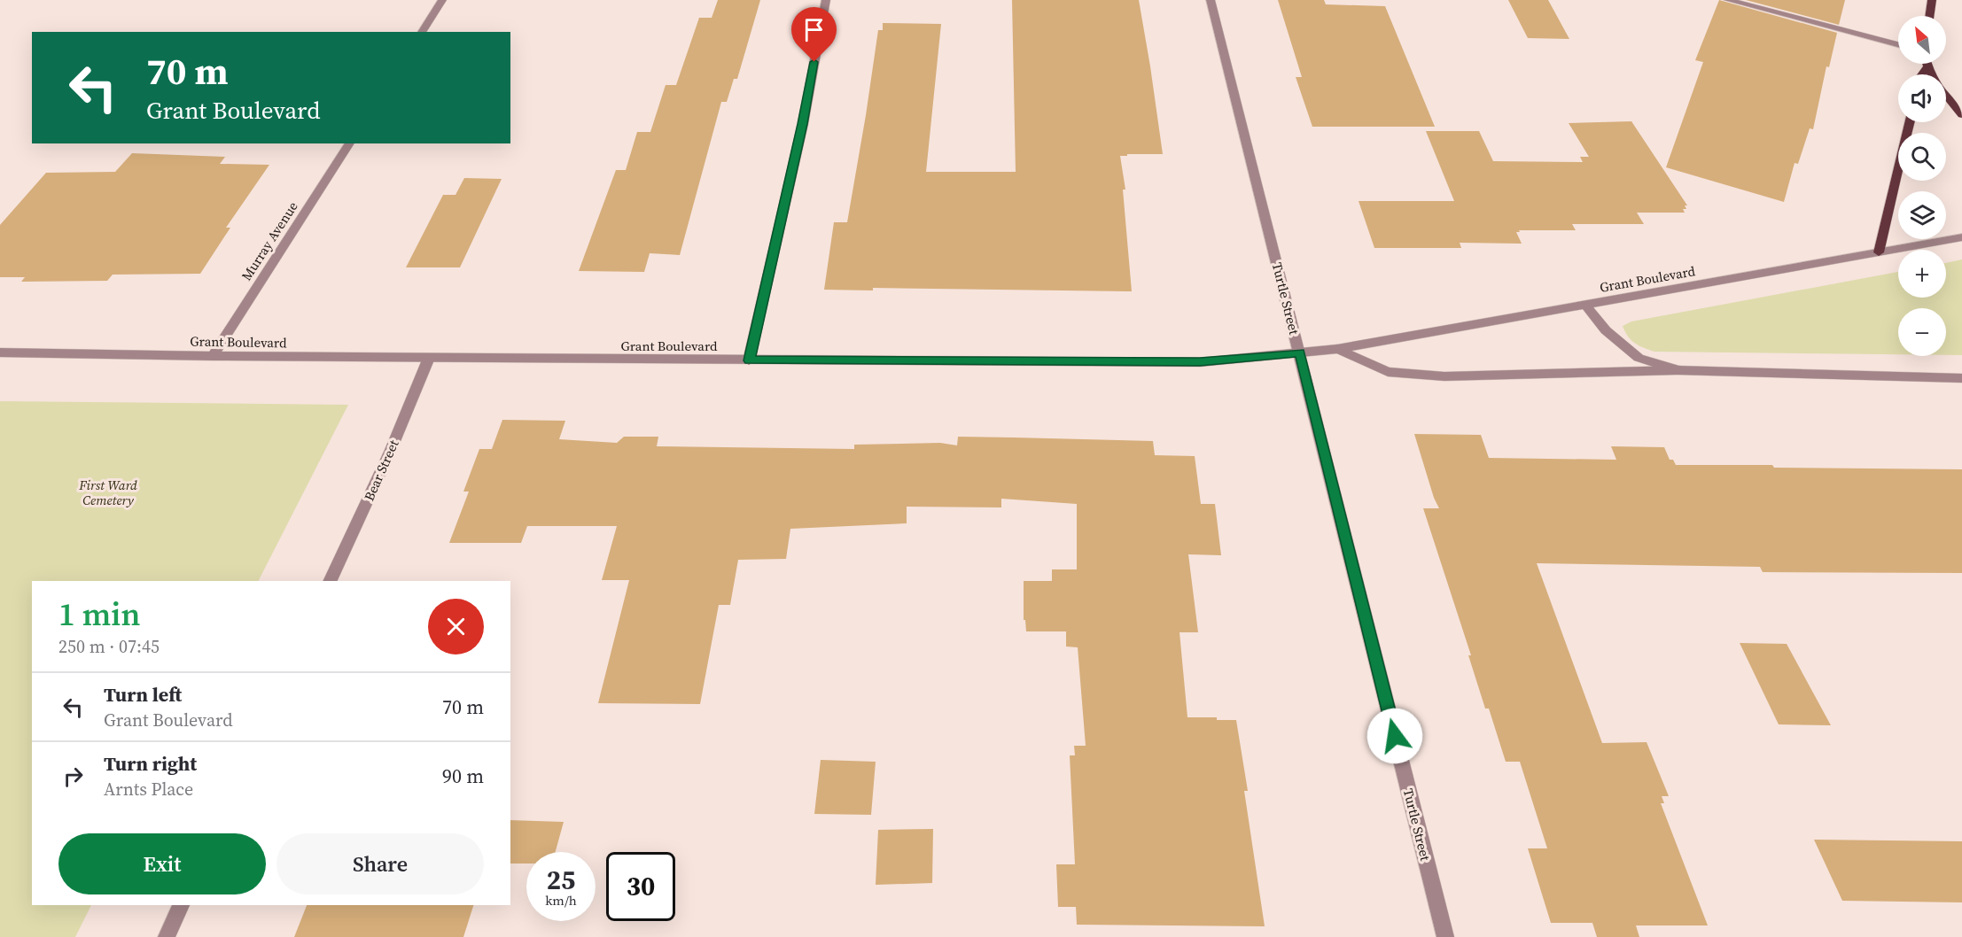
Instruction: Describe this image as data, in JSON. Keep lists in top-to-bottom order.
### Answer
{
  "streets": {
    "street": [
      "Murray Avenue",
      "Grant Boulevard",
      "Turtle Street",
      "Bear Street"
    ]
  },
  "crossings": [
    ["Murray Avenue", "Grant Boulevard"],
    ["Grant Boulevard", "Turtle Street"],
    ["Grant Boulevard", "Bear Street"]
  ],
  "parks": ["First Ward Cemetery"],
  "north": "top left",
  "page": {
    "map_buttons": ["+", "−"],
    "turn": ["70 m", "Grant Boulevard"],
    "heading": ["1 min", "250 m · 07:45"],
    "list": [
      {
        "name": "Turn left",
        "note": "Grant Boulevard",
        "value": "70 m"
      },
      {
        "name": "Turn right",
        "note": "Arnts Place",
        "value": "90 m"
      }
    ],
    "buttons": ["Exit", "Share"],
    "speed": "25 km/h",
    "limit": "30"
  }
}
